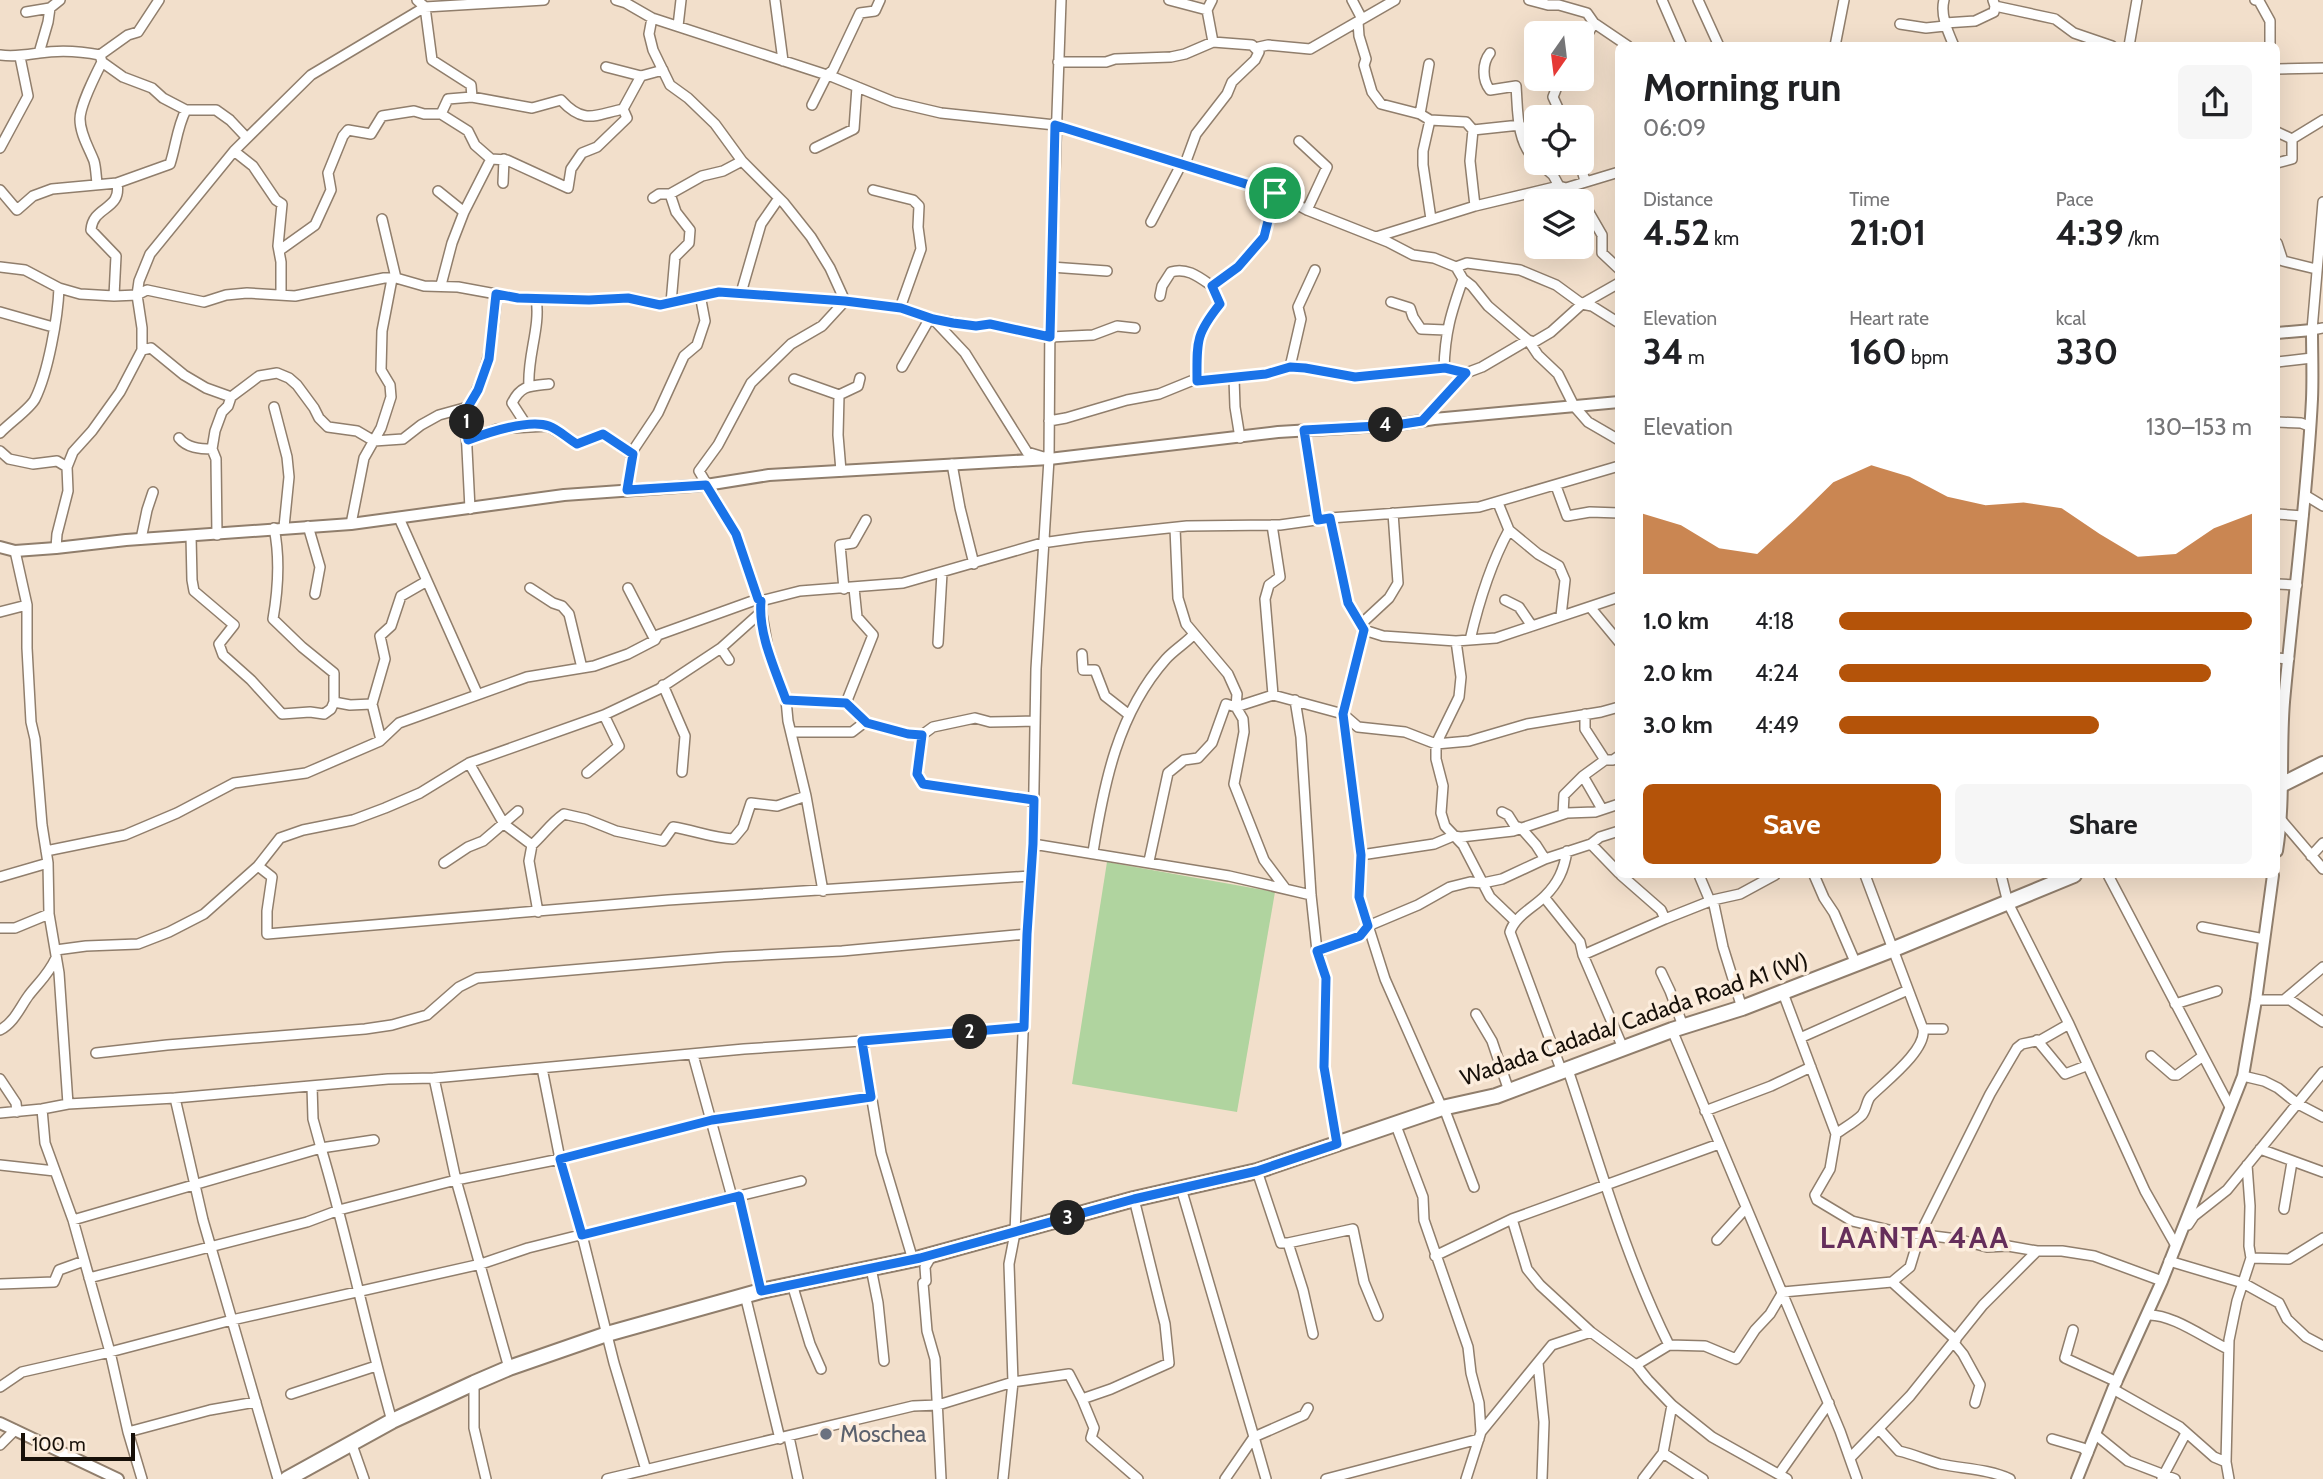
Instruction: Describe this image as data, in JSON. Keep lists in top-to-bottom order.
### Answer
{
  "streets": {
    "main road": ["Wadada Cadada/ Cadada Road A1 (W)"]
  },
  "districts": ["LAANTA 4AA"],
  "places": ["Moschea"],
  "scale_bar": "100 m",
  "north": "bottom",
  "page": {
    "heading": ["Morning run", "06:09"],
    "stats": [
      ["Distance", "4.52 km"],
      ["Time", "21:01"],
      ["Pace", "4:39 /km"],
      ["Elevation", "34 m"],
      ["Heart rate", "160 bpm"],
      ["kcal", "330"]
    ],
    "chart": ["Elevation", "130–153 m"],
    "pins": [
      "1",
      "4",
      "2",
      "3"
    ],
    "list": [
      {
        "name": "1.0 km",
        "note": "4:18"
      },
      {
        "name": "2.0 km",
        "note": "4:24"
      },
      {
        "name": "3.0 km",
        "note": "4:49"
      }
    ],
    "buttons": ["Save", "Share"],
    "scale": "100 m"
  }
}
